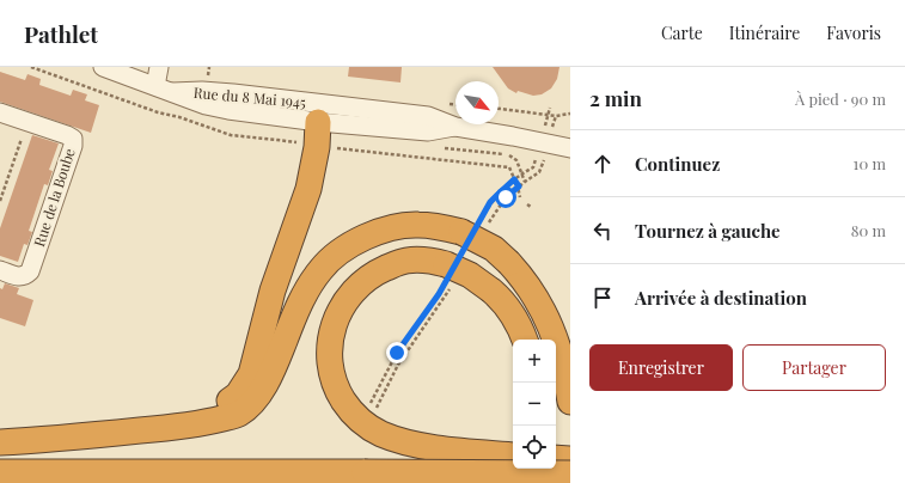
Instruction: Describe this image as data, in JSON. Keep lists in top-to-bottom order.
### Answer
{
  "streets": {
    "street": ["Rue du 8 Mai 1945", "Rue de la Boube"]
  },
  "north": "bottom right",
  "page": {
    "header": "Pathlet",
    "nav": ["Carte", "Itinéraire", "Favoris"],
    "heading": ["2 min", "À pied · 90 m"],
    "list": [
      ["Continuez", "10 m"],
      ["Tournez à gauche", "80 m"],
      "Arrivée à destination"
    ],
    "buttons": ["Enregistrer", "Partager"],
    "map_buttons": ["+", "−"]
  }
}
